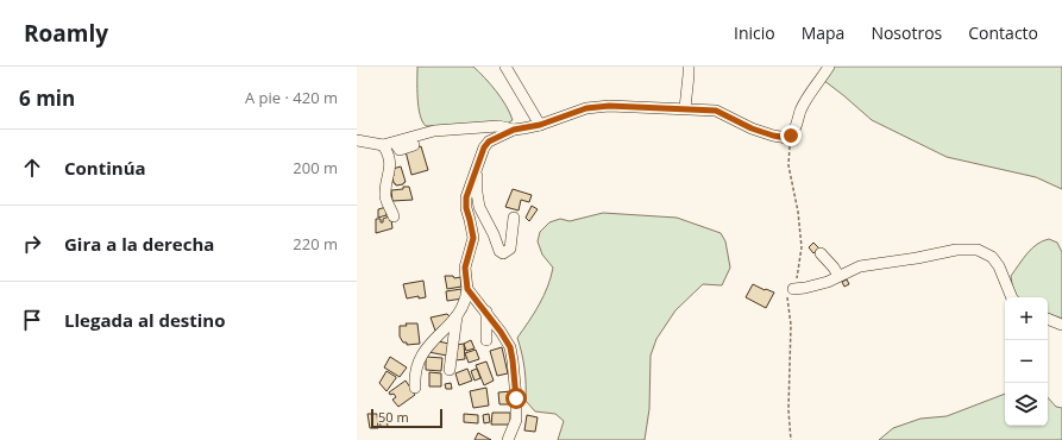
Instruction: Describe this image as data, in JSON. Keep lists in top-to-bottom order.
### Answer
{
  "scale_bar": "50 m",
  "page": {
    "header": "Roamly",
    "nav": [
      "Inicio",
      "Mapa",
      "Nosotros",
      "Contacto"
    ],
    "heading": ["6 min", "A pie · 420 m"],
    "list": [
      ["Continúa", "200 m"],
      ["Gira a la derecha", "220 m"],
      "Llegada al destino"
    ],
    "map_buttons": ["+", "−"],
    "scale": "50 m"
  }
}
